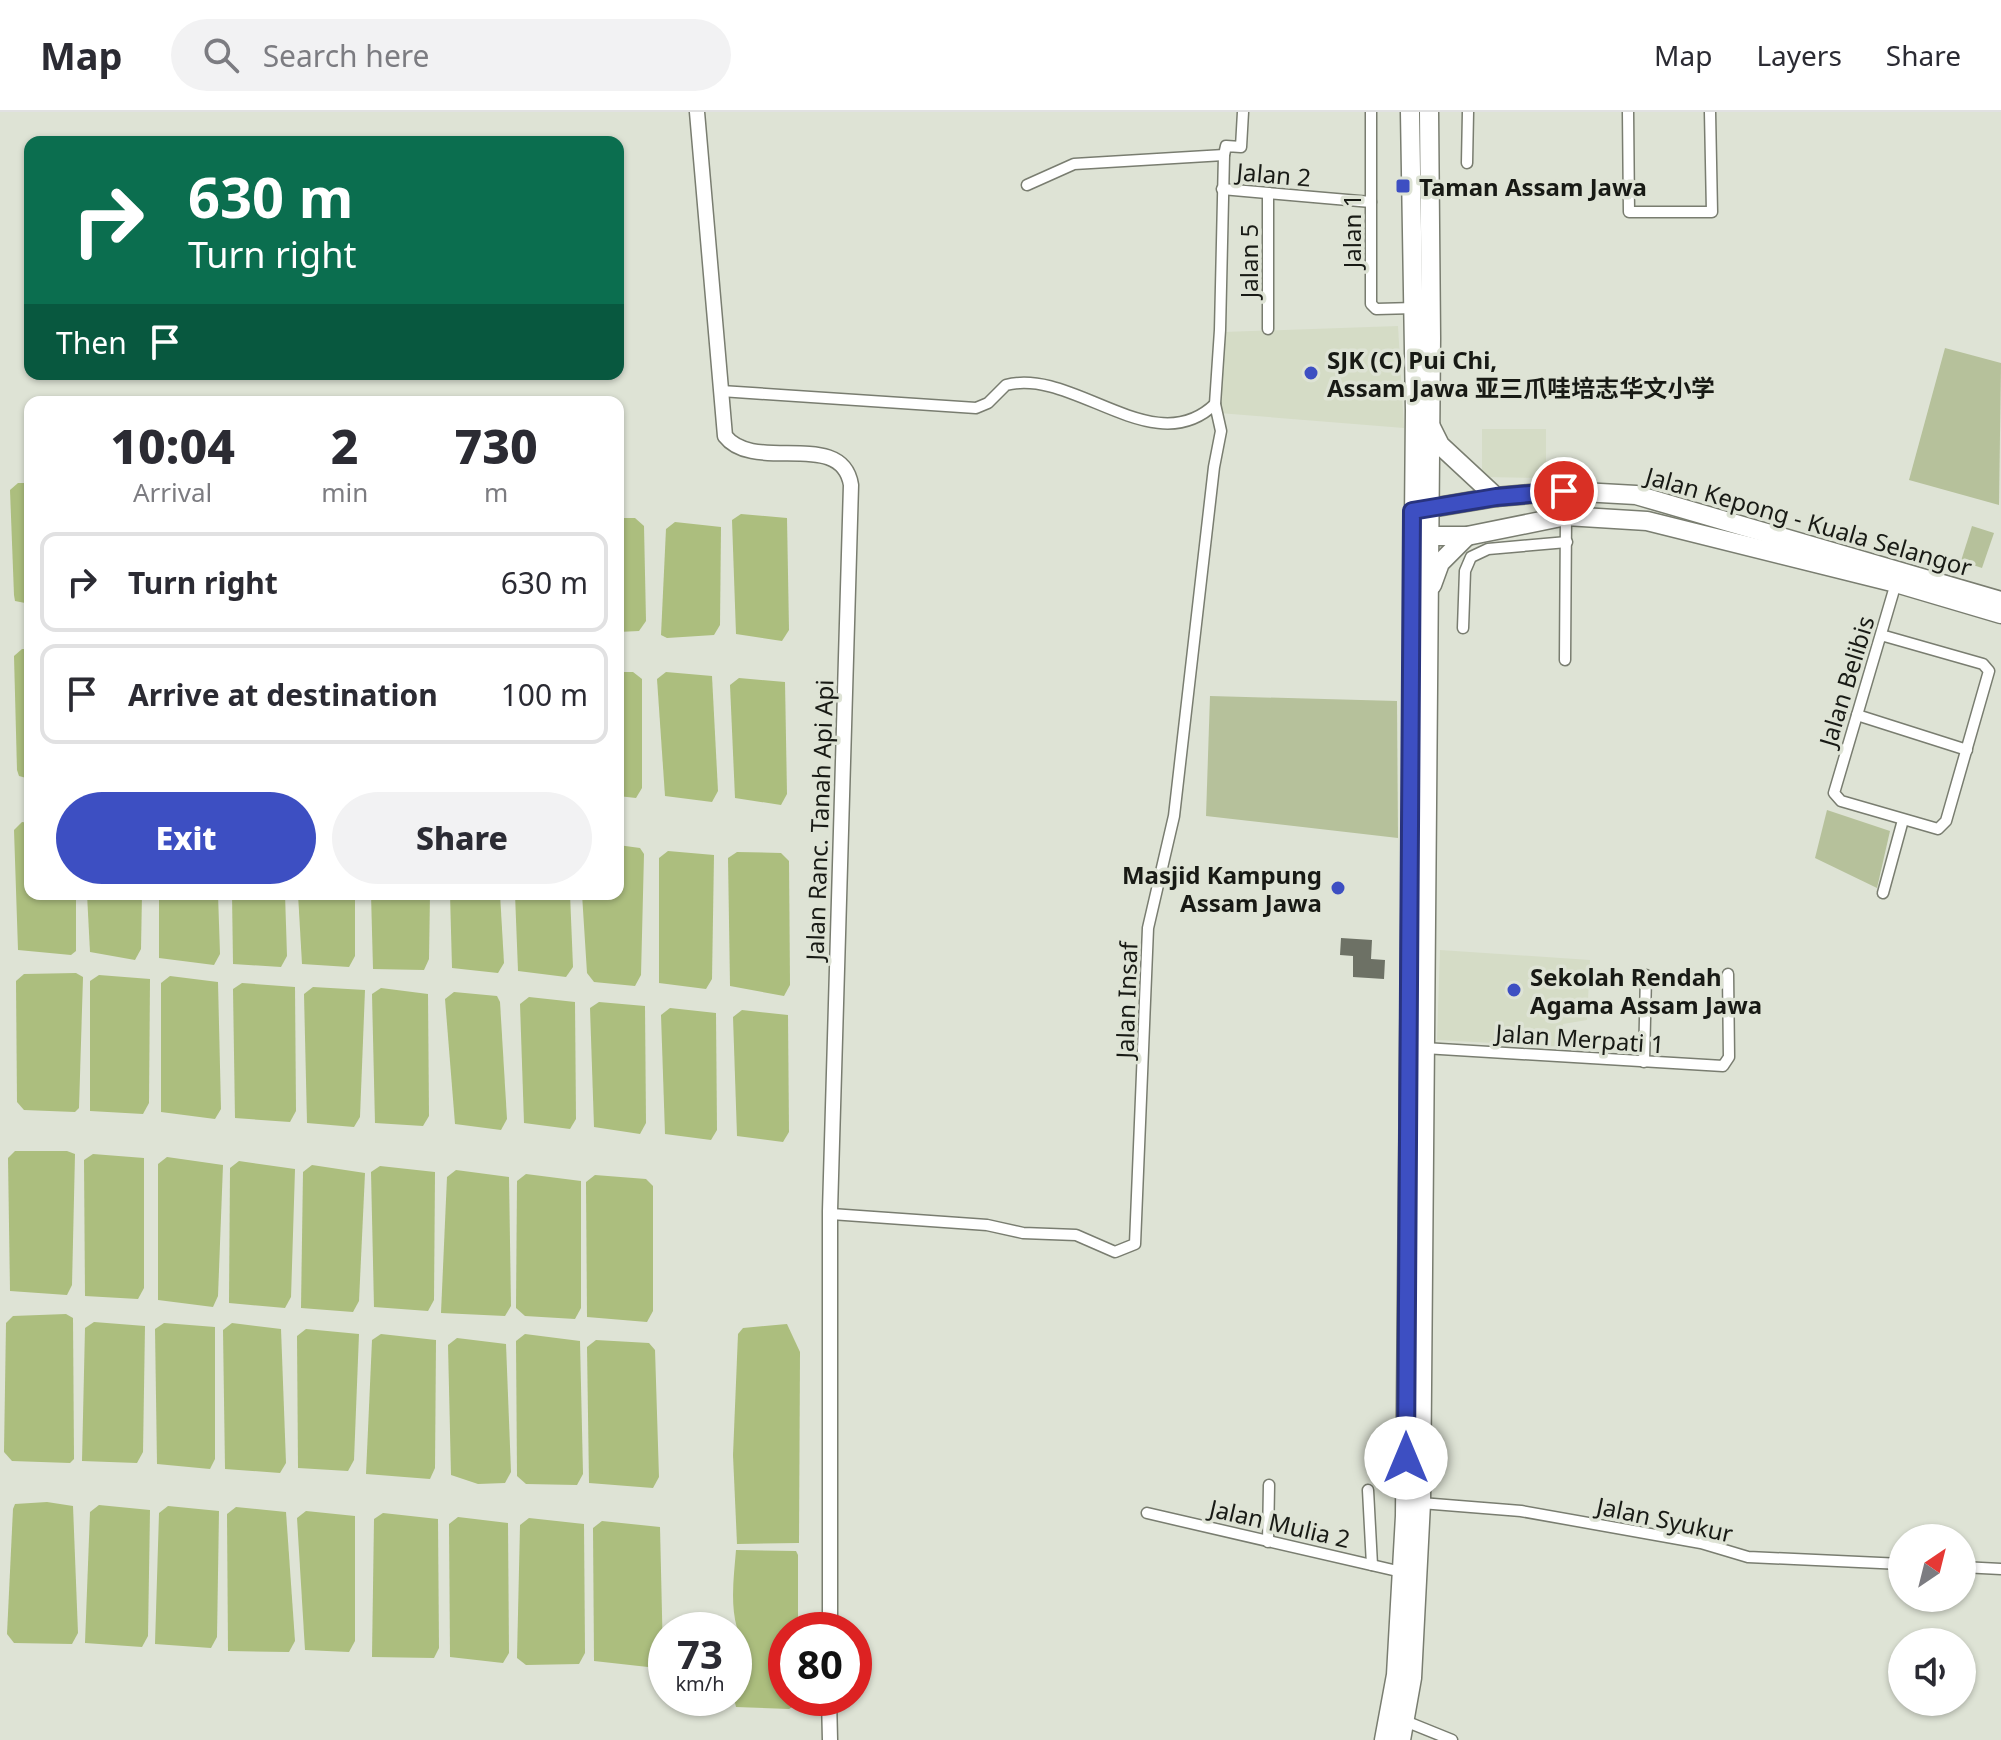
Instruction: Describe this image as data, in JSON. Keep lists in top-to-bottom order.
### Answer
{
  "streets": {
    "highway": ["Jalan Kepong - Kuala Selangor"],
    "street": [
      "Jalan 2",
      "Jalan 1",
      "Jalan 5",
      "Jalan Belibis",
      "Jalan Ranc. Tanah Api Api",
      "Jalan Insaf",
      "Jalan Merpati 1",
      "Jalan Syukur",
      "Jalan Mulia 2"
    ]
  },
  "crossings": [
    ["Jalan 2", "Jalan 1"],
    ["Jalan 2", "Jalan 5"],
    ["Jalan Kepong - Kuala Selangor", "Jalan Belibis"],
    ["Jalan Ranc. Tanah Api Api", "Jalan Insaf"]
  ],
  "places": {
    "transit": ["Taman Assam Jawa"],
    "other": ["SJK (C) Pui Chi, Assam Jawa 亚三爪哇培志华文小学", "Masjid Kampung Assam Jawa", "Sekolah Rendah Agama Assam Jawa"]
  },
  "north": "top right",
  "page": {
    "header": "Map",
    "search": "Search here",
    "nav": ["Map", "Layers", "Share"],
    "turn": ["630 m", "Turn right"],
    "then": "Then",
    "eta": [
      "10:04",
      "Arrival",
      "2",
      "min",
      "730",
      "m"
    ],
    "list": [
      {
        "name": "Turn right",
        "value": "630 m"
      },
      {
        "name": "Arrive at destination",
        "value": "100 m"
      }
    ],
    "buttons": ["Exit", "Share"],
    "speed": "73 km/h",
    "limit": "80"
  }
}
